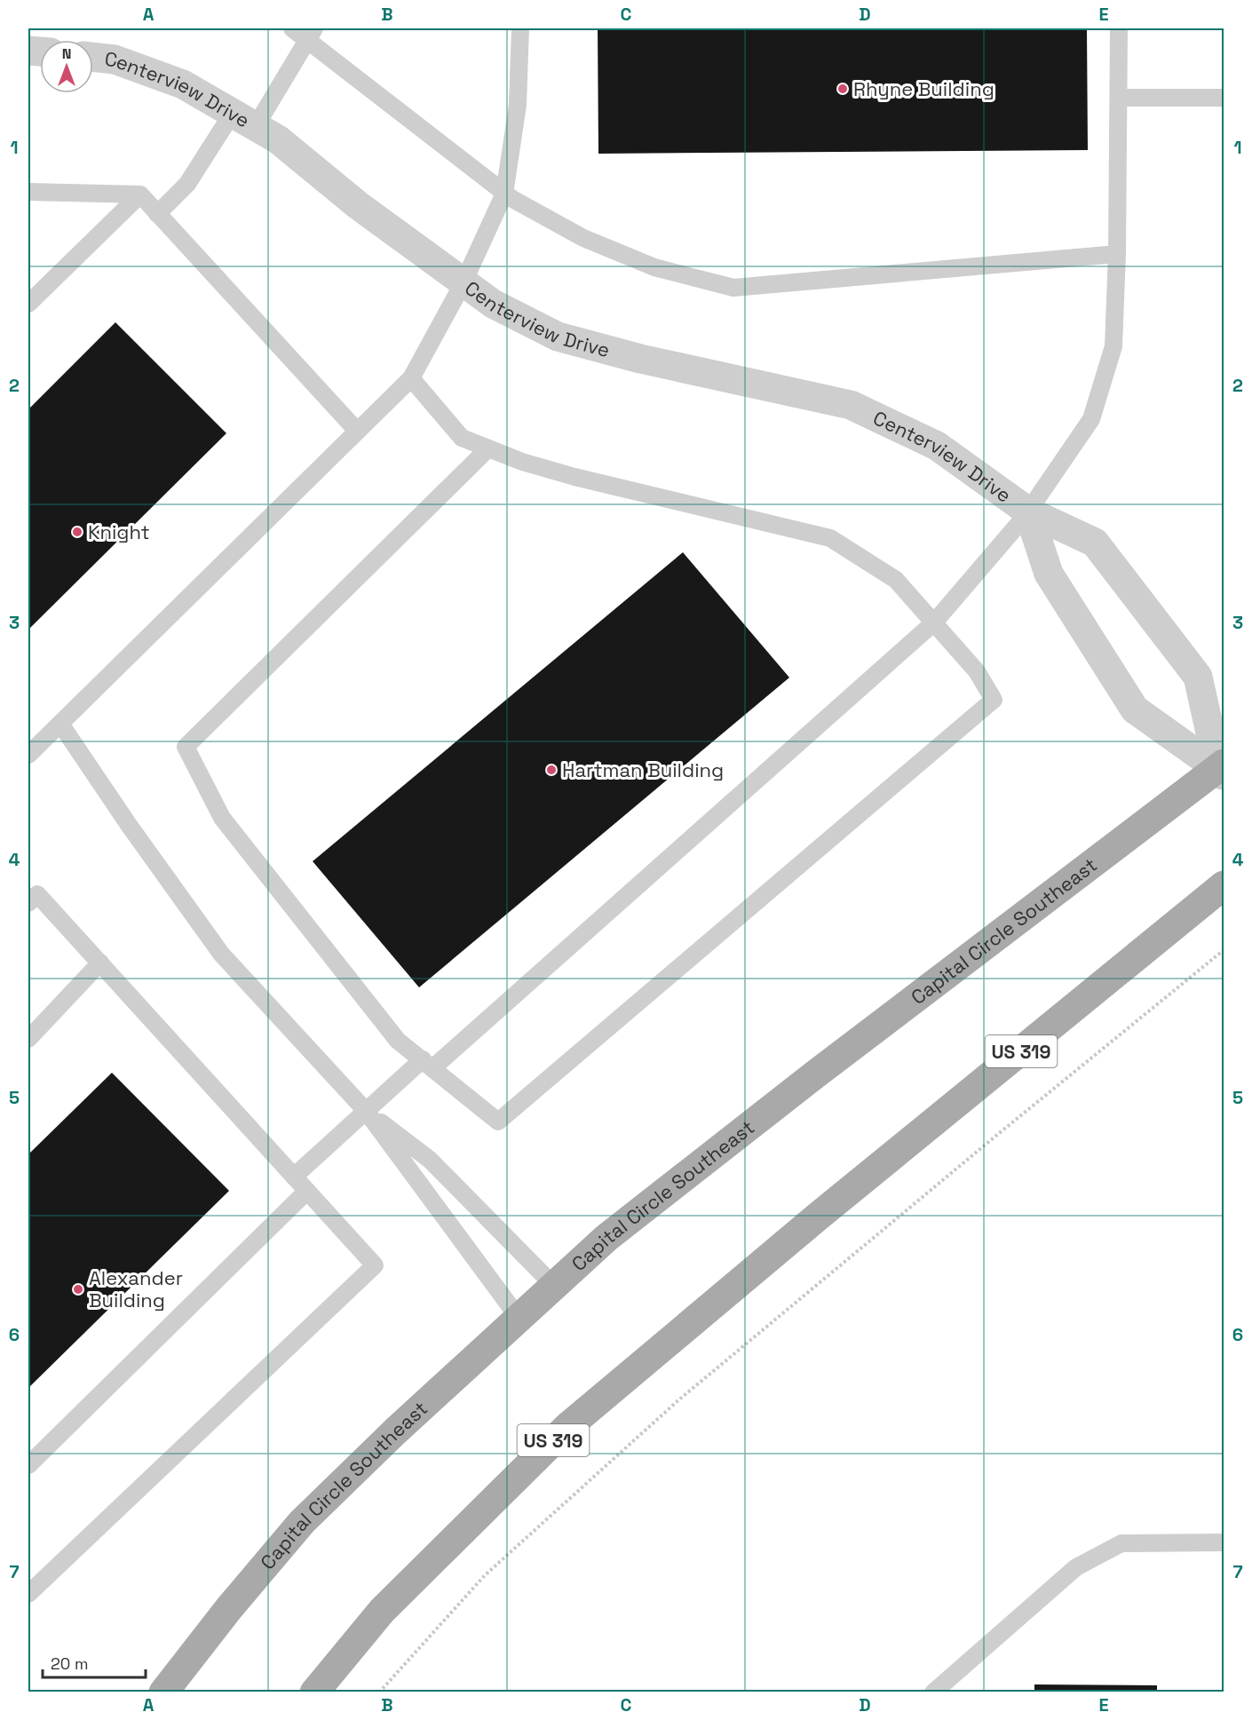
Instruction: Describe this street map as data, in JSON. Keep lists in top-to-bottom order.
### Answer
{
  "streets": {
    "main road": ["Capital Circle Southeast", "US 319"],
    "street": ["Centerview Drive"]
  },
  "crossings": [
    ["Centerview Drive", "Capital Circle Southeast"]
  ],
  "places": [
    "Rhyne Building",
    "Knight",
    "Hartman Building",
    "Alexander Building"
  ],
  "scale_bar": "20 m",
  "north": "top",
  "grid": {
    "columns": [
      "A",
      "B",
      "C",
      "D",
      "E"
    ],
    "rows": [
      "1",
      "2",
      "3",
      "4",
      "5",
      "6",
      "7"
    ]
  }
}
